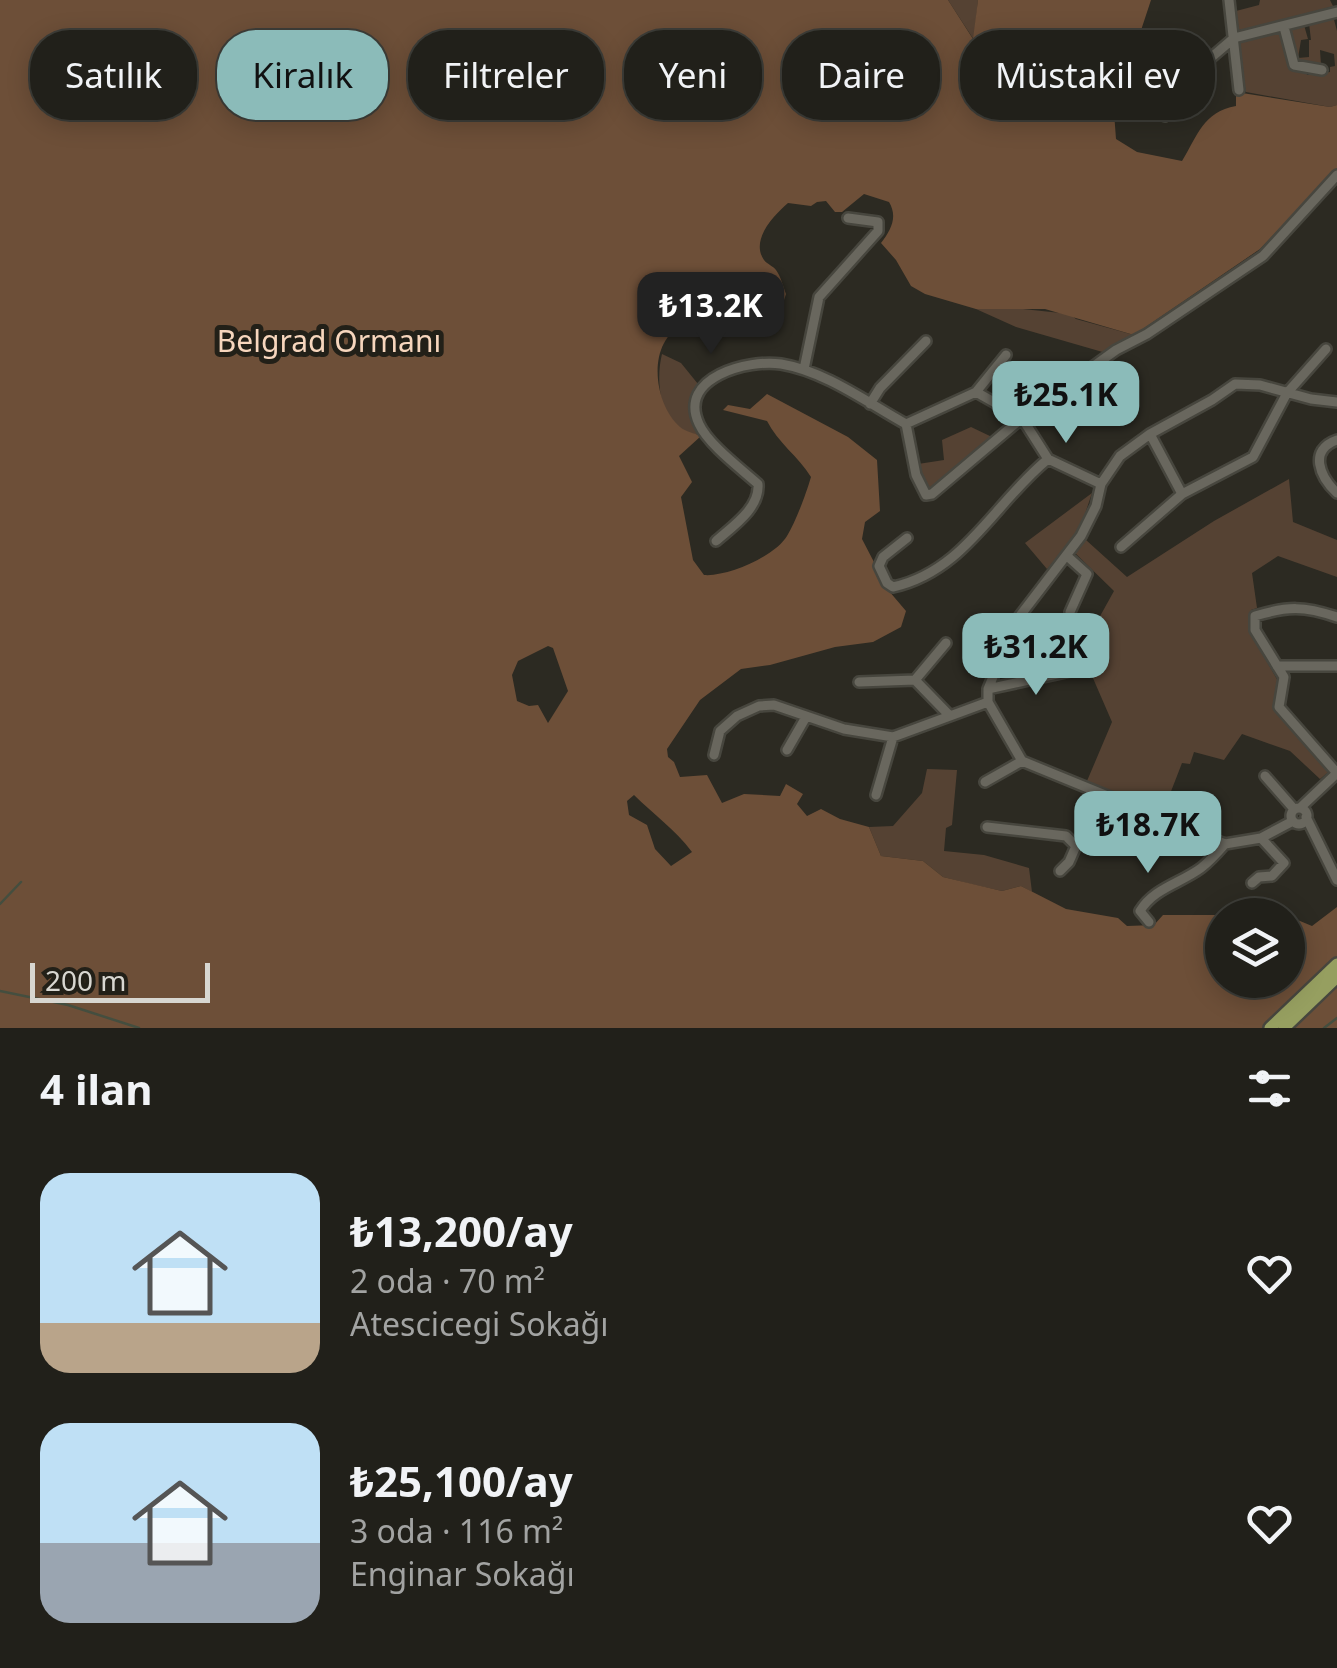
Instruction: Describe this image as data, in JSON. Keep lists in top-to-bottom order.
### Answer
{
  "parks": ["Belgrad Ormanı"],
  "scale_bar": "200 m",
  "page": {
    "chip": [
      "Satılık",
      "Kiralık",
      "Filtreler",
      "Yeni",
      "Daire",
      "Müstakil ev"
    ],
    "price": [
      "₺13.2K",
      "₺25.1K",
      "₺31.2K",
      "₺18.7K"
    ],
    "scale": "200 m",
    "heading": "4 ilan",
    "list": [
      {
        "name": "₺13,200/ay",
        "note": "2 oda · 70 m² · Atescicegi Sokağı"
      },
      {
        "name": "₺25,100/ay",
        "note": "3 oda · 116 m² · Enginar Sokağı"
      }
    ]
  }
}
